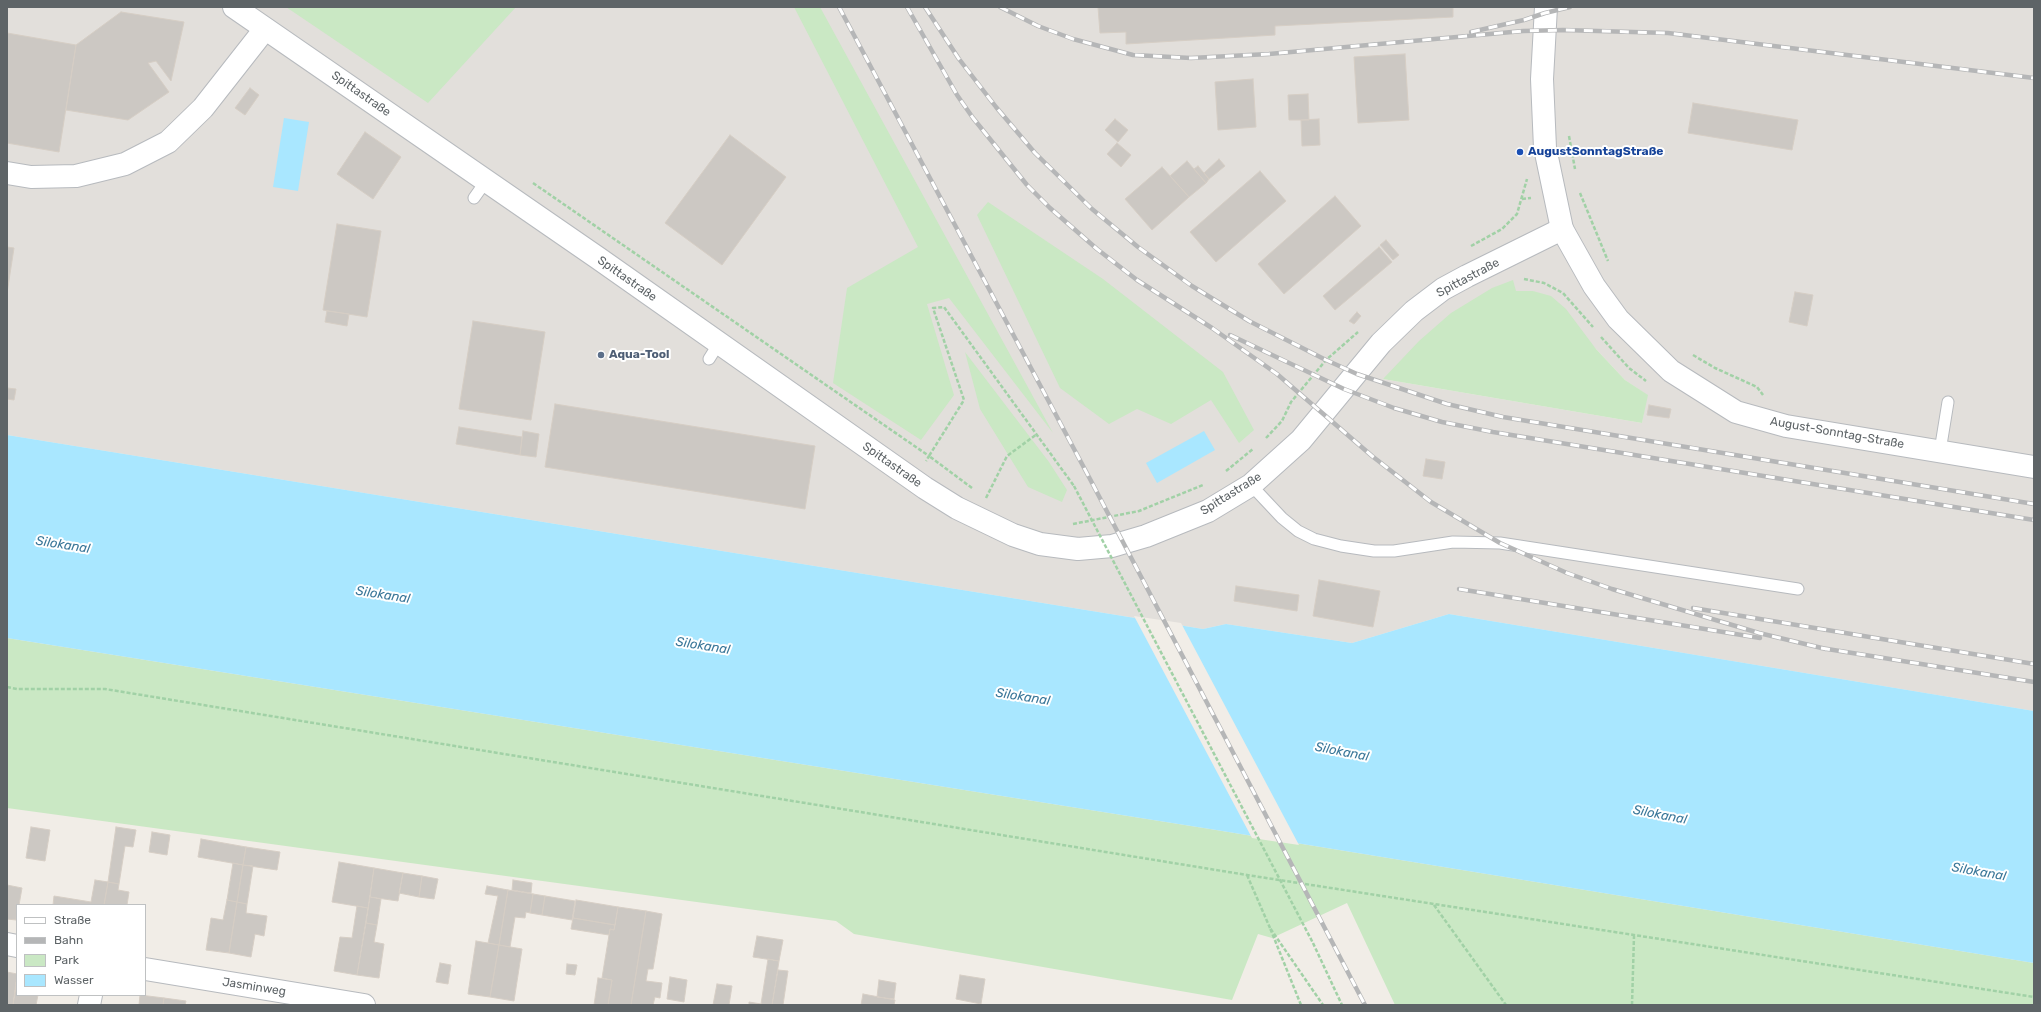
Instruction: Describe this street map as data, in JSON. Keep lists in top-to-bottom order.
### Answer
{
  "streets": {
    "street": ["Spittastraße", "August-Sonntag-Straße", "Jasminweg"]
  },
  "crossings": [
    ["Spittastraße", "August-Sonntag-Straße"]
  ],
  "water": ["Silokanal"],
  "places": ["AugustSonntagStraße", "Aqua-Tool"],
  "legend": [
    "Straße",
    "Bahn",
    "Park",
    "Wasser"
  ]
}
